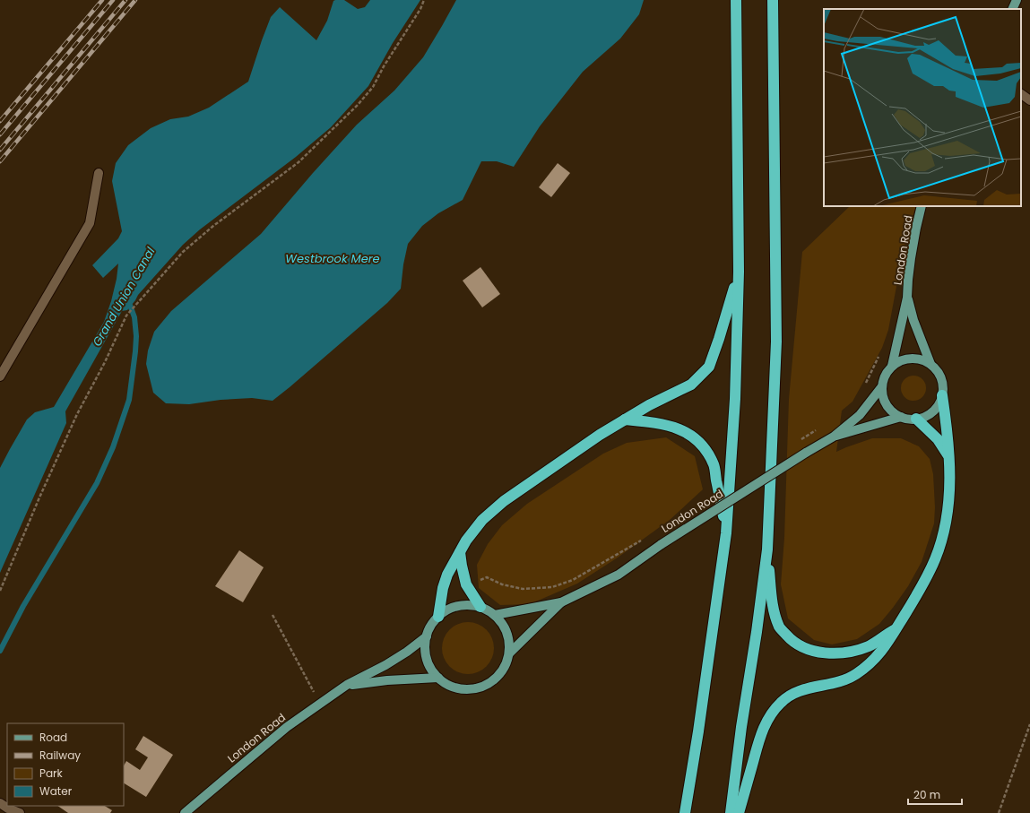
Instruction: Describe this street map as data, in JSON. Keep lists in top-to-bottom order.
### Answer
{
  "streets": {
    "main road": ["London Road"]
  },
  "water": ["Westbrook Mere", "Grand Union Canal"],
  "legend": [
    "Road",
    "Railway",
    "Park",
    "Water"
  ],
  "scale_bar": "20 m"
}
